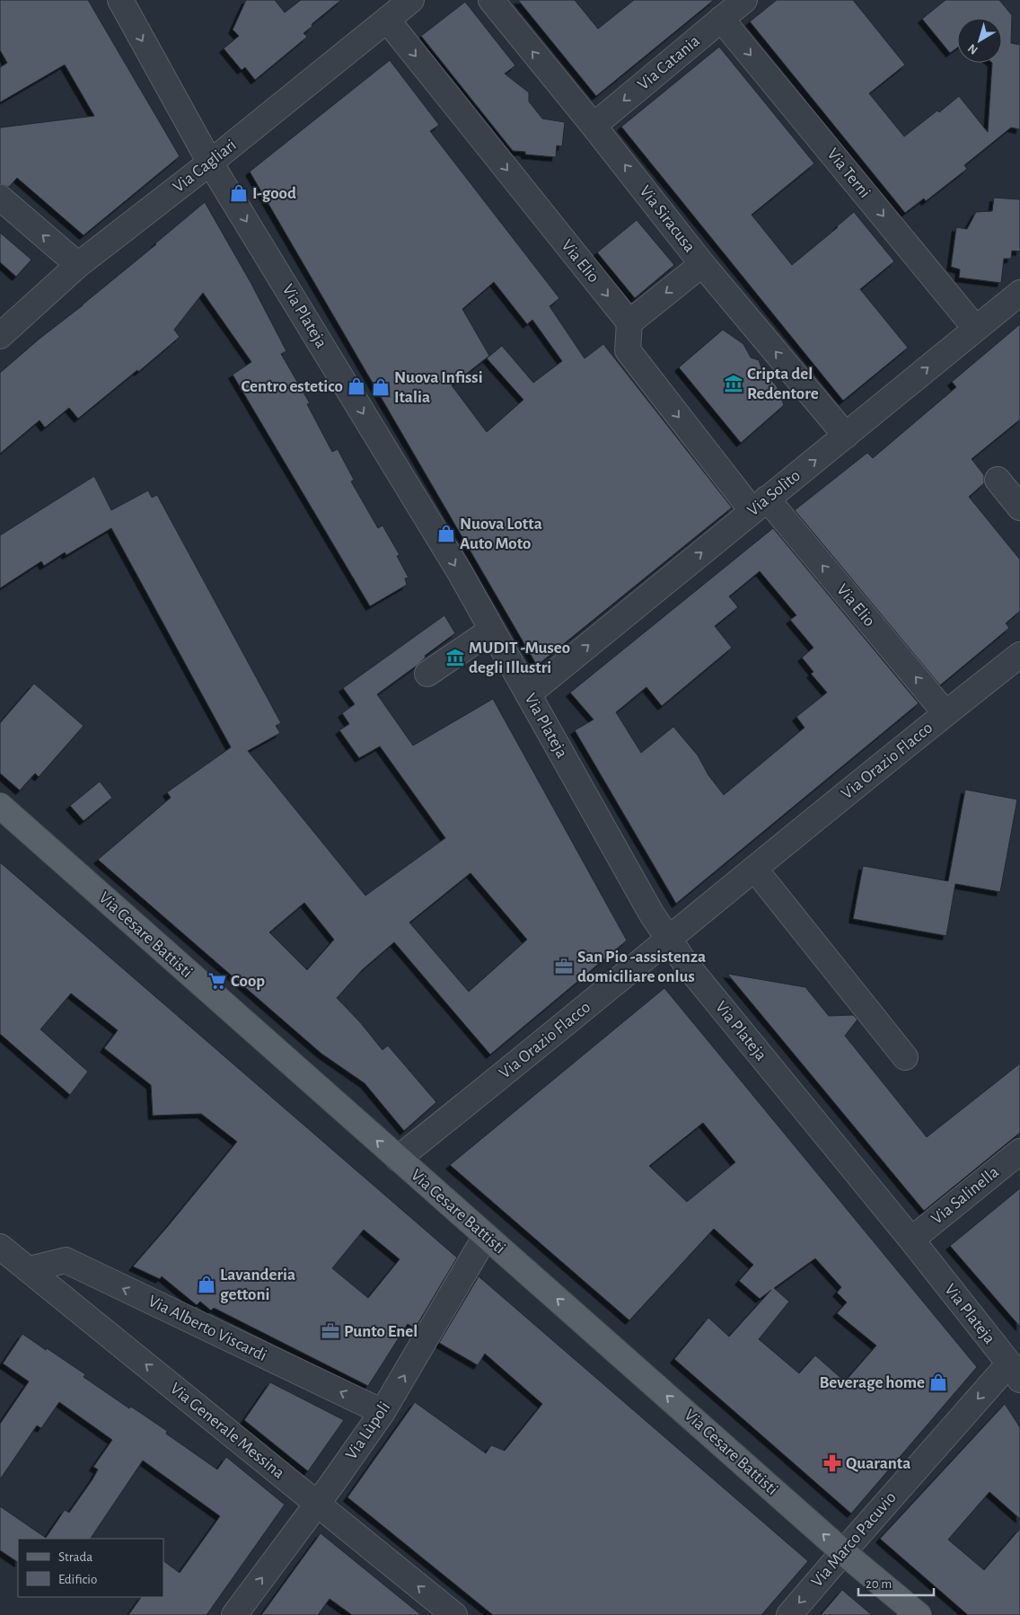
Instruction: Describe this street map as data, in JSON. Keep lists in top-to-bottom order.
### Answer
{
  "streets": {
    "main road": ["Via Cesare Battisti"],
    "street": [
      "Via Catania",
      "Via Cagliari",
      "Via Terni",
      "Via Siracusa",
      "Via Elio",
      "Via Plateja",
      "Via Solìto",
      "Via Orazio Flacco",
      "Via Salinella",
      "Via Alberto Viscardi",
      "Via Generale Messina",
      "Via Lùpoli",
      "Via Marco Pacuvio"
    ]
  },
  "crossings": [
    ["Via Catania", "Via Terni"],
    ["Via Catania", "Via Siracusa"],
    ["Via Cagliari", "Via Elio"],
    ["Via Cagliari", "Via Plateja"],
    ["Via Terni", "Via Solìto"],
    ["Via Siracusa", "Via Solìto"],
    ["Via Elio", "Via Solìto"],
    ["Via Elio", "Via Orazio Flacco"],
    ["Via Plateja", "Via Solìto"],
    ["Via Plateja", "Via Orazio Flacco"],
    ["Via Plateja", "Via Salinella"],
    ["Via Plateja", "Via Marco Pacuvio"],
    ["Via Orazio Flacco", "Via Cesare Battisti"],
    ["Via Cesare Battisti", "Via Lùpoli"],
    ["Via Cesare Battisti", "Via Marco Pacuvio"],
    ["Via Alberto Viscardi", "Via Generale Messina"],
    ["Via Alberto Viscardi", "Via Lùpoli"],
    ["Via Generale Messina", "Via Lùpoli"]
  ],
  "one_way": [
    "Via Catania",
    "Via Terni",
    "Via Siracusa",
    "Via Plateja",
    "Via Solìto",
    "Via Cesare Battisti",
    "Via Alberto Viscardi",
    "Via Generale Messina",
    "Via Lùpoli",
    "Via Marco Pacuvio"
  ],
  "places": {
    "shop": [
      "I-good",
      "Centro estetico",
      "Nuova Infissi Italia",
      "Nuova Lotta Auto Moto",
      "Lavanderia gettoni",
      "Beverage home"
    ],
    "museum": ["Cripta del Redentore", "MUDIT -Museo degli Illustri"],
    "office": ["San Pio -assistenza domiciliare onlus", "Punto Enel"],
    "supermarket": ["Coop"],
    "pharmacy": ["Quaranta"]
  },
  "legend": ["Strada", "Edificio"],
  "scale_bar": "20 m",
  "north": "bottom left"
}
